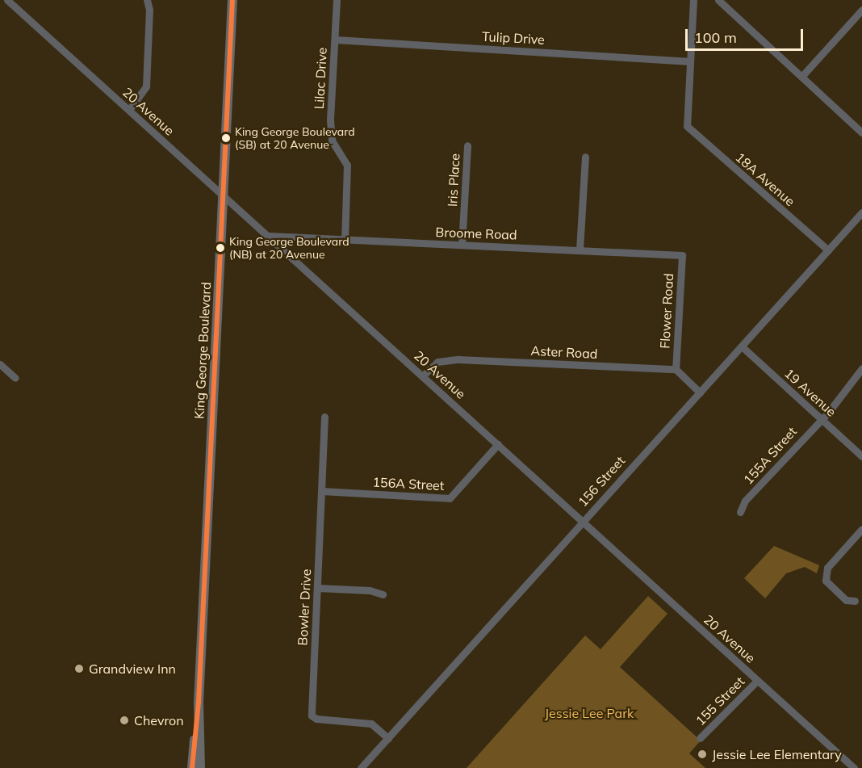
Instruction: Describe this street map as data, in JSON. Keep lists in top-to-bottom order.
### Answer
{
  "streets": {
    "main road": ["King George Boulevard"],
    "street": [
      "Tulip Drive",
      "Lilac Drive",
      "20 Avenue",
      "18A Avenue",
      "Iris Place",
      "Broome Road",
      "Flower Road",
      "Aster Road",
      "19 Avenue",
      "155A Street",
      "156 Street",
      "156A Street",
      "Bowler Drive",
      "155 Street"
    ]
  },
  "crossings": [
    ["Tulip Drive", "Lilac Drive"],
    ["Tulip Drive", "18A Avenue"],
    ["Lilac Drive", "Broome Road"],
    ["20 Avenue", "Broome Road"],
    ["20 Avenue", "King George Boulevard"],
    ["20 Avenue", "Aster Road"],
    ["20 Avenue", "156 Street"],
    ["20 Avenue", "156A Street"],
    ["20 Avenue", "155 Street"],
    ["18A Avenue", "156 Street"],
    ["Iris Place", "Broome Road"],
    ["Broome Road", "Flower Road"],
    ["Flower Road", "Aster Road"],
    ["19 Avenue", "155A Street"],
    ["19 Avenue", "156 Street"],
    ["156 Street", "Bowler Drive"],
    ["156A Street", "Bowler Drive"]
  ],
  "parks": ["Jessie Lee Park"],
  "places": [
    "King George Boulevard (SB) at 20 Avenue",
    "King George Boulevard (NB) at 20 Avenue",
    "Grandview Inn",
    "Chevron",
    "Jessie Lee Elementary"
  ],
  "scale_bar": "100 m"
}
